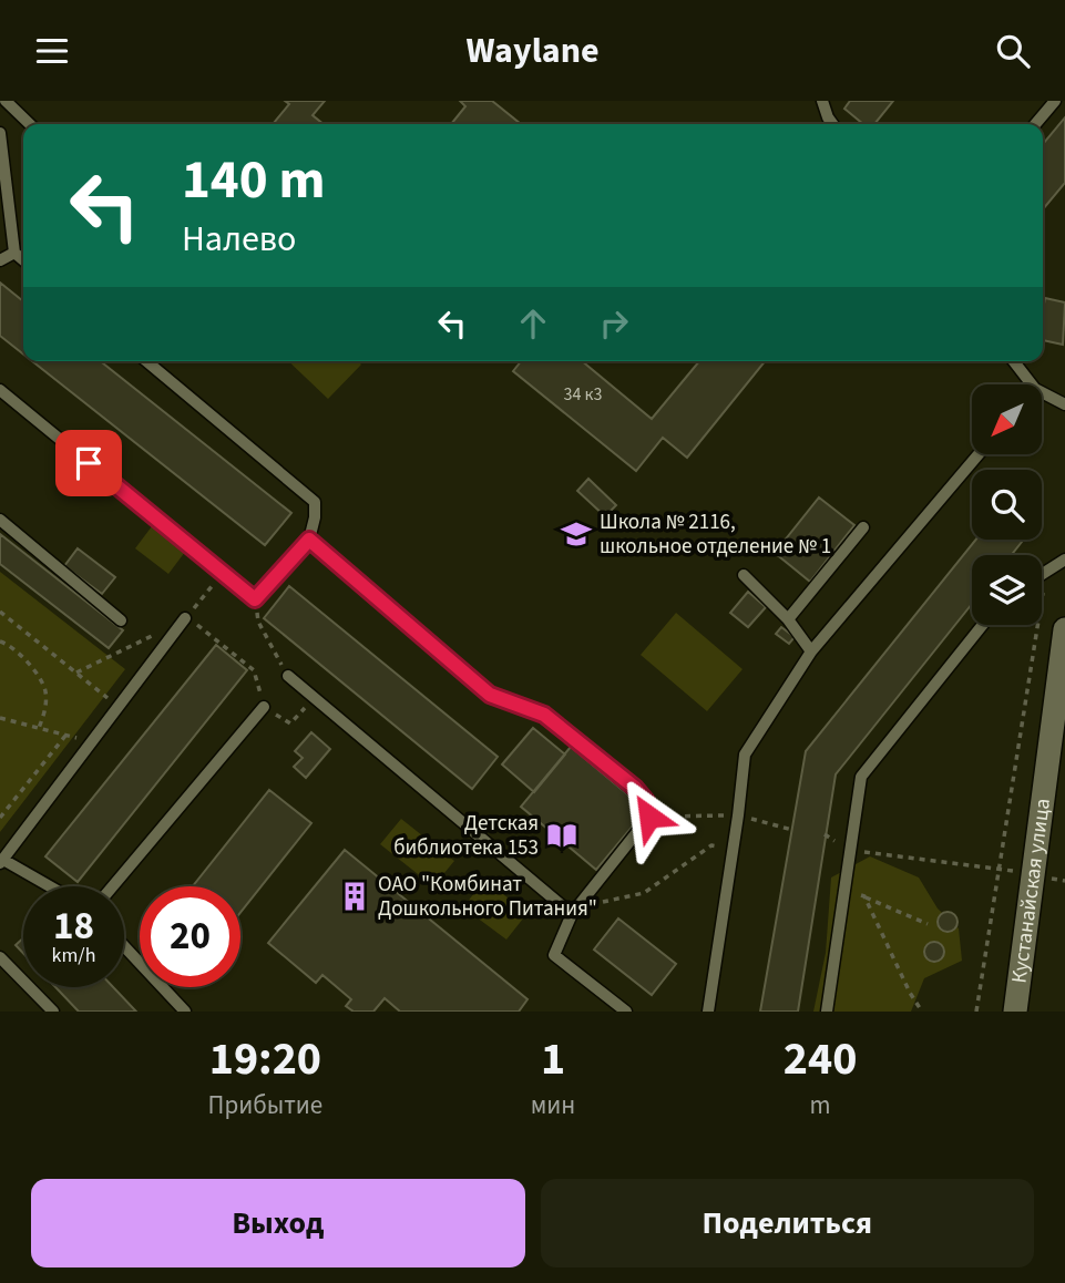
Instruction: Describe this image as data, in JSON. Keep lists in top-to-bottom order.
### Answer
{
  "streets": {
    "street": ["Кустанайская улица"]
  },
  "places": {
    "school or university": ["Школа № 2116, школьное отделение № 1"],
    "library": ["Детская библиотека 153"],
    "building": ["ОАО \"Комбинат Дошкольного Питания\""]
  },
  "house_numbers": ["34 к3"],
  "north": "bottom left",
  "page": {
    "header": "Waylane",
    "turn": ["140 m", "Налево"],
    "speed": "18 km/h",
    "limit": "20",
    "eta": [
      "19:20",
      "Прибытие",
      "1",
      "мин",
      "240",
      "m"
    ],
    "buttons": ["Выход", "Поделиться"]
  }
}
